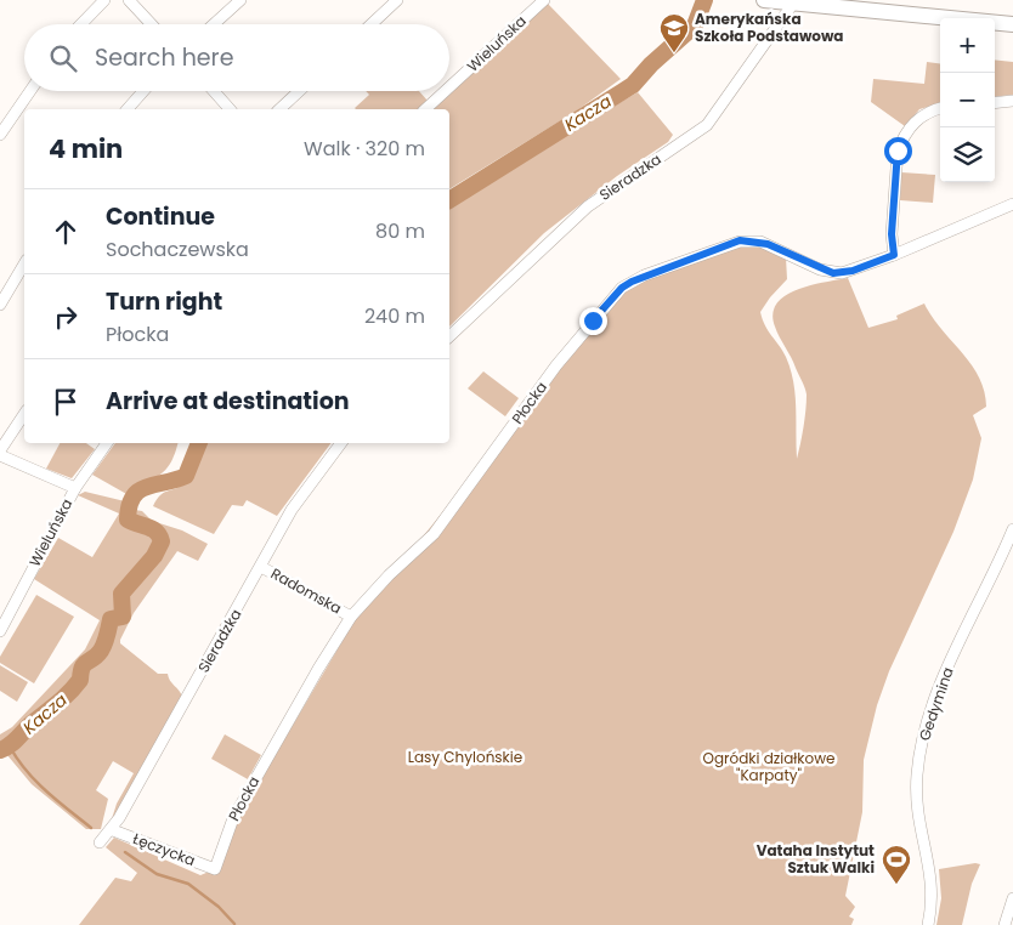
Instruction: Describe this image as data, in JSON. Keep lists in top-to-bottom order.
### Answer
{
  "streets": {
    "street": [
      "Wieluńska",
      "Sieradzka",
      "Płocka",
      "Radomska",
      "Gedymina",
      "Łęczycka"
    ]
  },
  "crossings": [
    ["Sieradzka", "Radomska"],
    ["Sieradzka", "Łęczycka"],
    ["Płocka", "Radomska"],
    ["Płocka", "Łęczycka"]
  ],
  "water": ["Kacza"],
  "parks": ["Lasy Chylońskie", "Ogródki działkowe \"Karpaty\""],
  "places": {
    "school or university": ["Amerykańska Szkoła Podstawowa"],
    "sports": ["Vataha Instytut Sztuk Walki"]
  },
  "page": {
    "map_buttons": ["+", "−"],
    "search": "Search here",
    "heading": ["4 min", "Walk · 320 m"],
    "list": [
      ["Continue", "Sochaczewska", "80 m"],
      ["Turn right", "Płocka", "240 m"],
      "Arrive at destination"
    ]
  }
}
